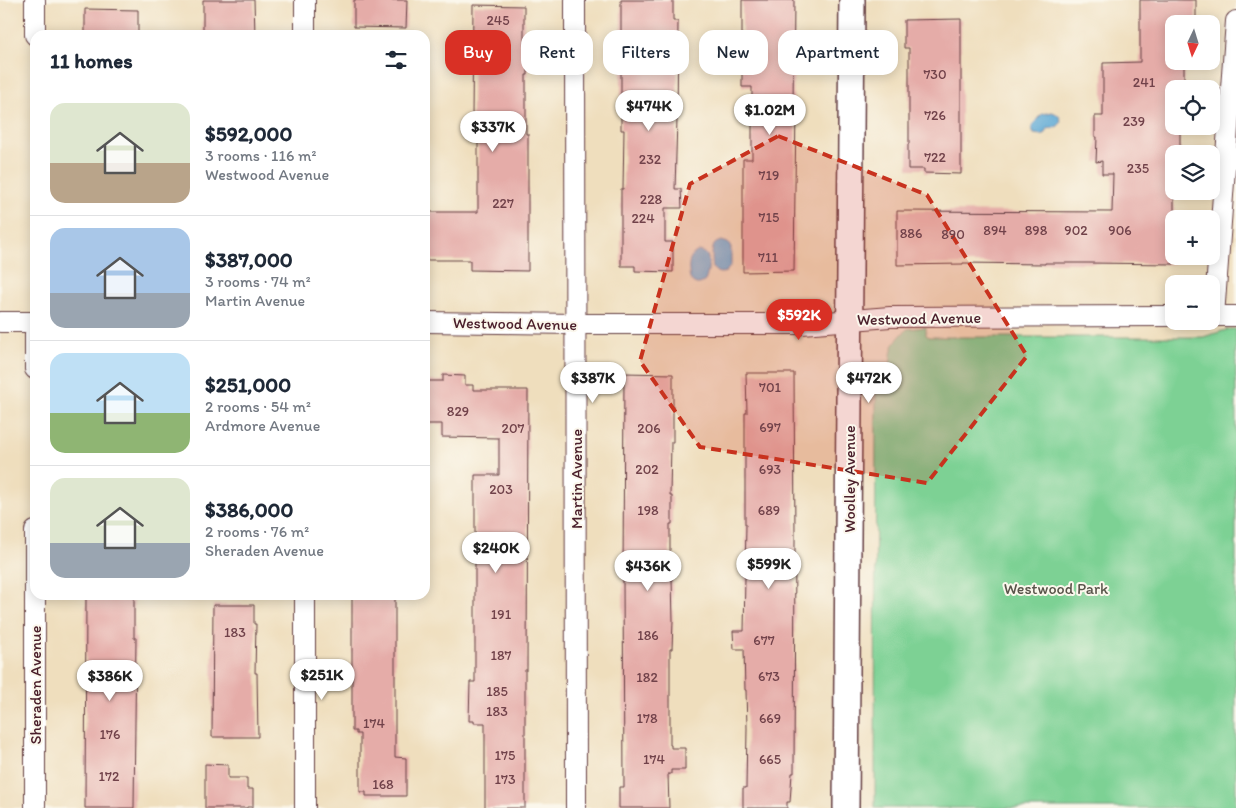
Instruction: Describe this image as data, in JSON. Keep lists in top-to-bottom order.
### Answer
{
  "streets": {
    "street": [
      "Westwood Avenue",
      "Martin Avenue",
      "Woolley Avenue",
      "Sheraden Avenue"
    ]
  },
  "crossings": [
    ["Westwood Avenue", "Martin Avenue"],
    ["Westwood Avenue", "Woolley Avenue"]
  ],
  "parks": ["Westwood Park"],
  "house_numbers": [
    "245",
    "730",
    "241",
    "726",
    "239",
    "722",
    "232",
    "235",
    "719",
    "228",
    "227",
    "715",
    "224",
    "894",
    "898",
    "902",
    "906",
    "886",
    "890",
    "711",
    "701",
    "829",
    "697",
    "207",
    "206",
    "202",
    "693",
    "203",
    "198",
    "689",
    "191",
    "183",
    "186",
    "677",
    "187",
    "673",
    "182",
    "185",
    "183",
    "178",
    "669",
    "174",
    "176",
    "175",
    "174",
    "665",
    "172",
    "173",
    "168"
  ],
  "north": "bottom",
  "page": {
    "map_buttons": ["+", "−"],
    "chip": [
      "Buy",
      "Rent",
      "Filters",
      "New",
      "Apartment"
    ],
    "heading": "11 homes",
    "price": [
      "$474K",
      "$1.02M",
      "$337K",
      "$592K",
      "$387K",
      "$472K",
      "$240K",
      "$599K",
      "$436K",
      "$251K",
      "$386K"
    ],
    "list": [
      {
        "name": "$592,000",
        "note": "3 rooms · 116 m² · Westwood Avenue"
      },
      {
        "name": "$387,000",
        "note": "3 rooms · 74 m² · Martin Avenue"
      },
      {
        "name": "$251,000",
        "note": "2 rooms · 54 m² · Ardmore Avenue"
      },
      {
        "name": "$386,000",
        "note": "2 rooms · 76 m² · Sheraden Avenue"
      }
    ]
  }
}
